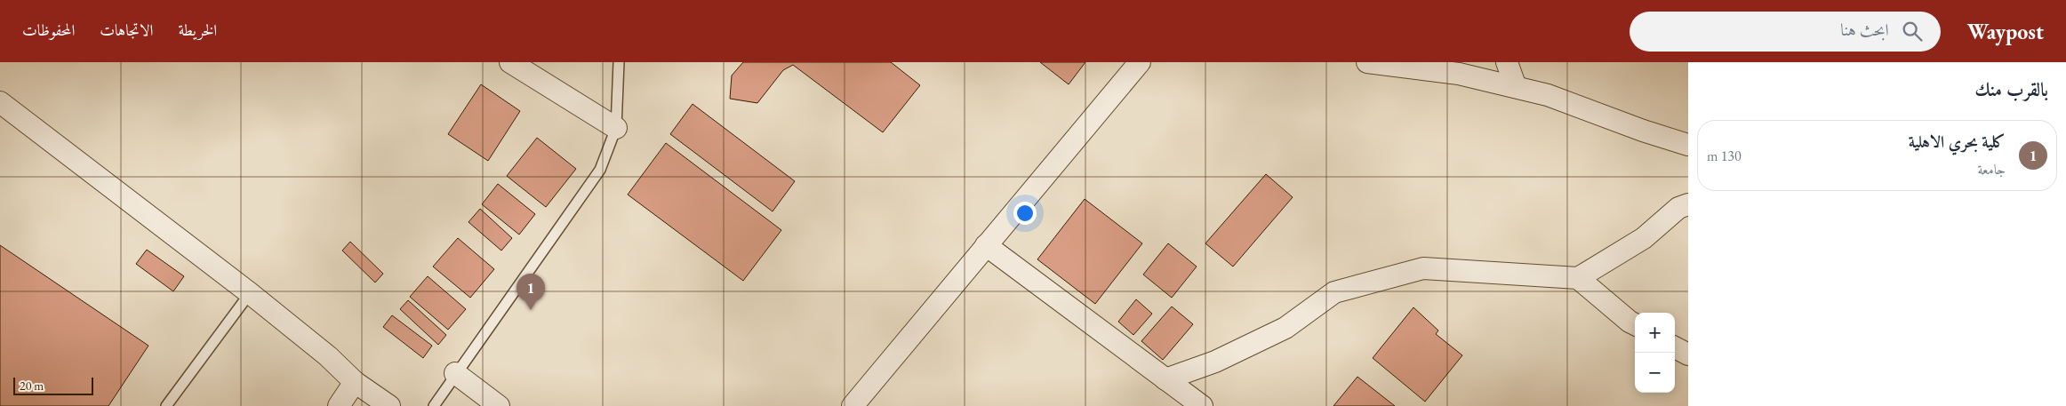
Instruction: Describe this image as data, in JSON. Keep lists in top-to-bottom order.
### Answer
{
  "scale_bar": "20 m",
  "page": {
    "header": "Waypost",
    "search": "ابحث هنا",
    "nav": ["الخريطة", "الاتجاهات", "المحفوظات"],
    "heading": "بالقرب منك",
    "list": [
      {
        "mark": "1",
        "name": "كلية بحري الاهلية",
        "note": "جامعة",
        "value": "130 m"
      }
    ],
    "pins": "1",
    "map_buttons": ["+", "−"],
    "scale": "20 m"
  }
}
